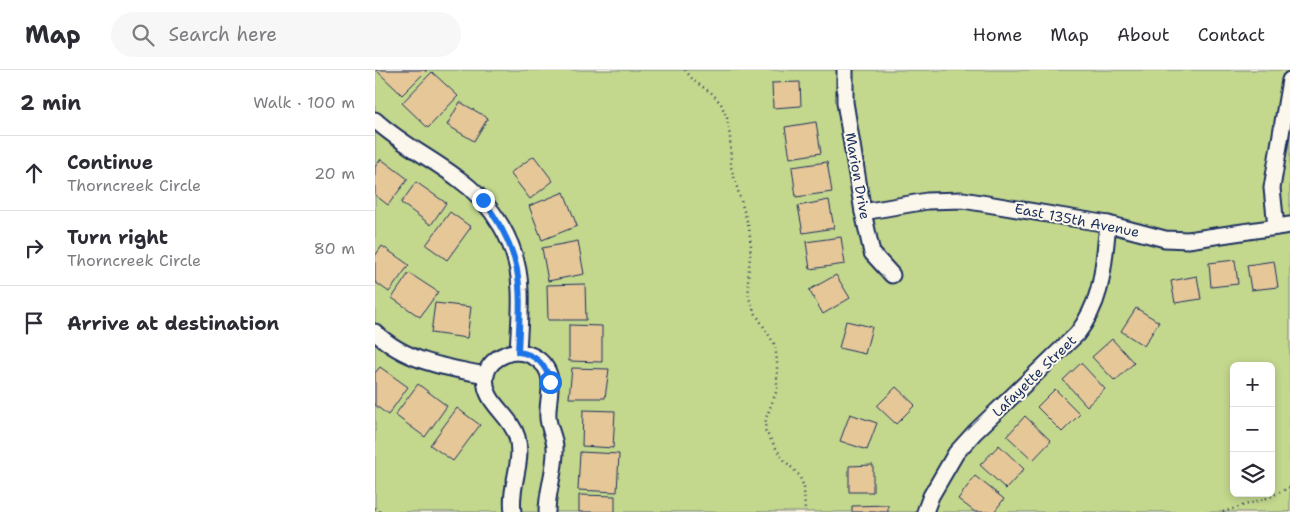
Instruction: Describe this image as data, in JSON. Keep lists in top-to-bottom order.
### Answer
{
  "streets": {
    "street": ["Marion Drive", "East 135th Avenue", "Lafayette Street"]
  },
  "crossings": [
    ["Marion Drive", "East 135th Avenue"],
    ["East 135th Avenue", "Lafayette Street"]
  ],
  "page": {
    "header": "Map",
    "search": "Search here",
    "nav": [
      "Home",
      "Map",
      "About",
      "Contact"
    ],
    "heading": ["2 min", "Walk · 100 m"],
    "list": [
      ["Continue", "Thorncreek Circle", "20 m"],
      ["Turn right", "Thorncreek Circle", "80 m"],
      "Arrive at destination"
    ],
    "map_buttons": ["+", "−"]
  }
}
